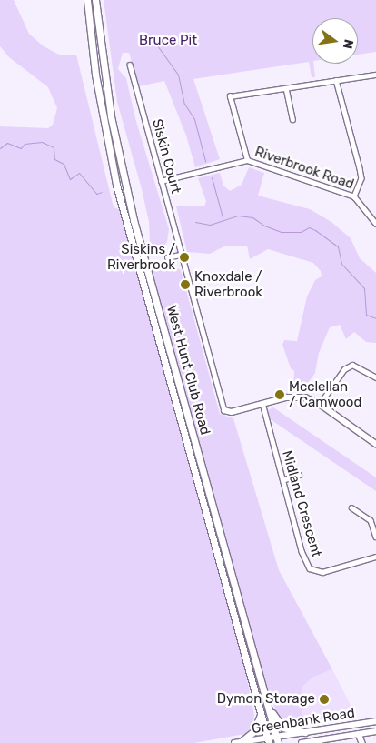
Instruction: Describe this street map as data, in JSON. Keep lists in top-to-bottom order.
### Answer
{
  "streets": {
    "main road": ["West Hunt Club Road", "Greenbank Road"],
    "street": ["Siskin Court", "Riverbrook Road", "Midland Crescent"]
  },
  "crossings": [
    ["Siskin Court", "Riverbrook Road"],
    ["West Hunt Club Road", "Greenbank Road"]
  ],
  "parks": ["Bruce Pit"],
  "places": [
    "Siskins / Riverbrook",
    "Knoxdale / Riverbrook",
    "Mcclellan / Camwood",
    "Dymon Storage"
  ],
  "north": "right"
}
